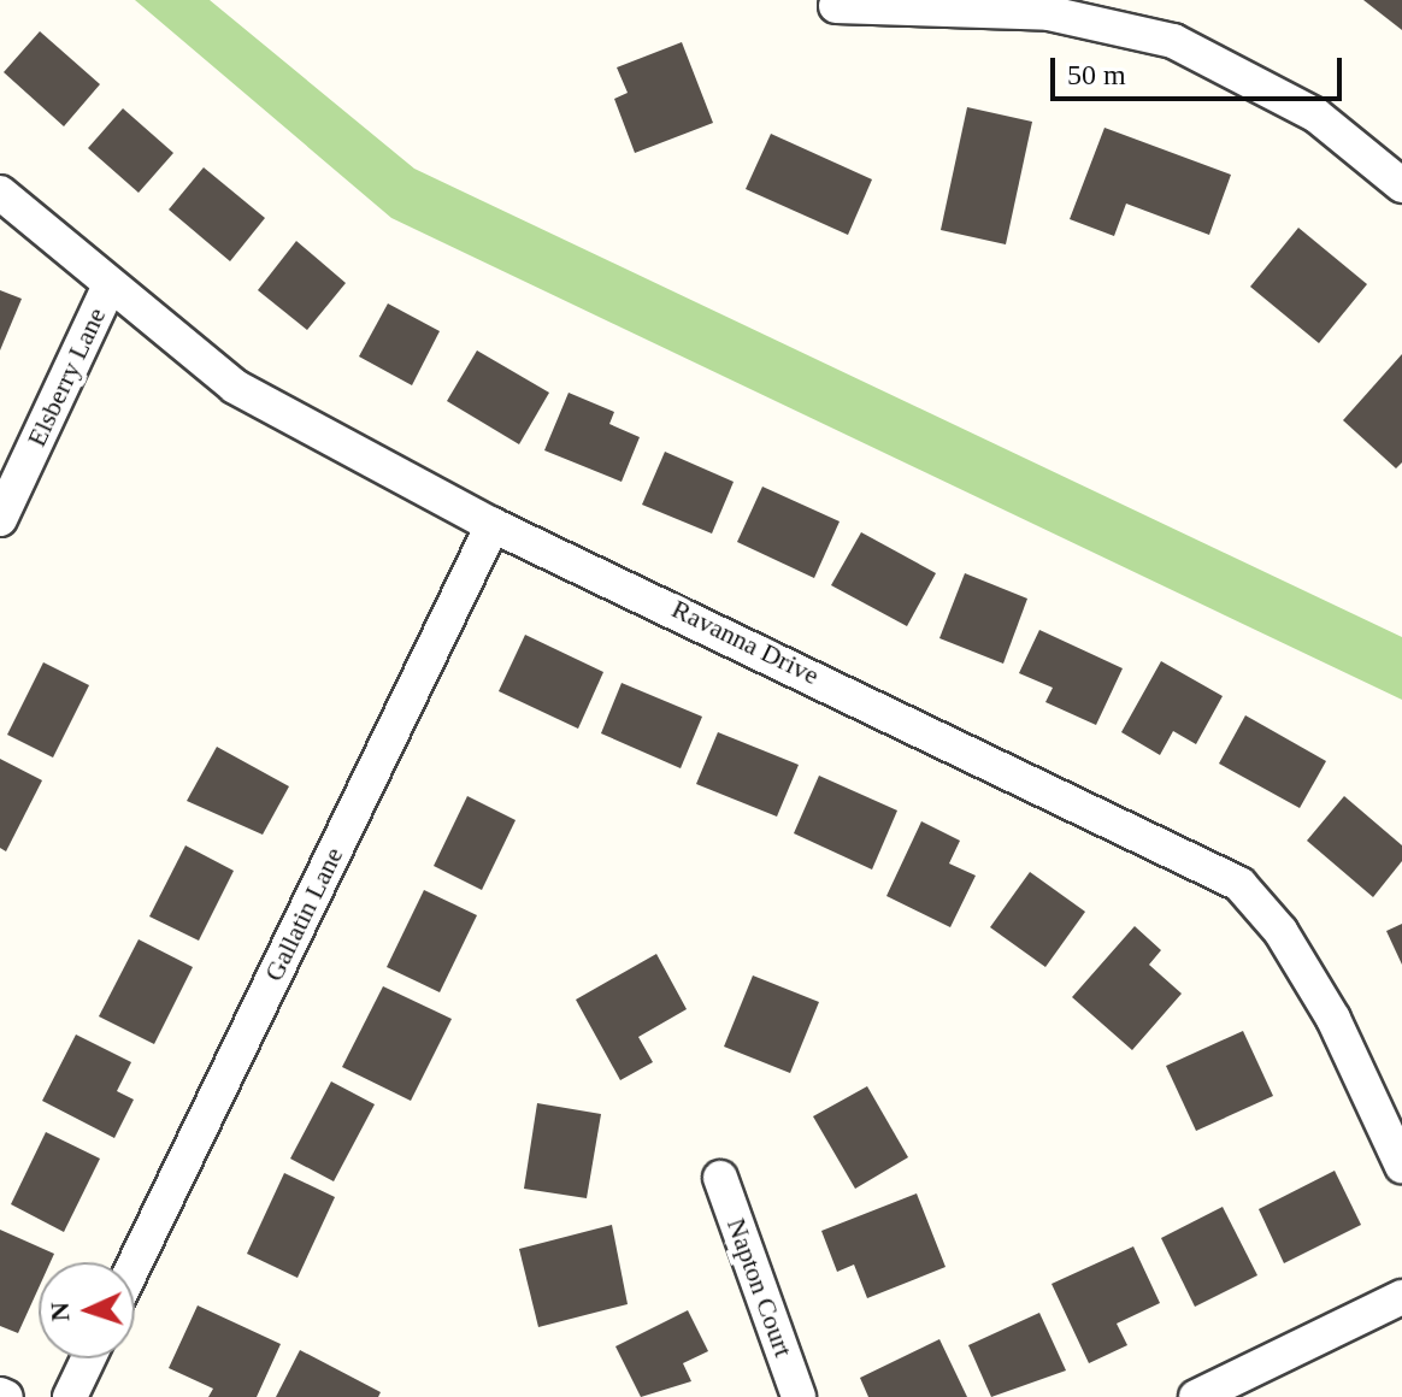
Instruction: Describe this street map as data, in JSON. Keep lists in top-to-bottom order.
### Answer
{
  "streets": {
    "street": [
      "Elsberry Lane",
      "Ravanna Drive",
      "Gallatin Lane",
      "Napton Court"
    ]
  },
  "crossings": [
    ["Elsberry Lane", "Ravanna Drive"],
    ["Ravanna Drive", "Gallatin Lane"]
  ],
  "scale_bar": "50 m",
  "north": "left"
}
